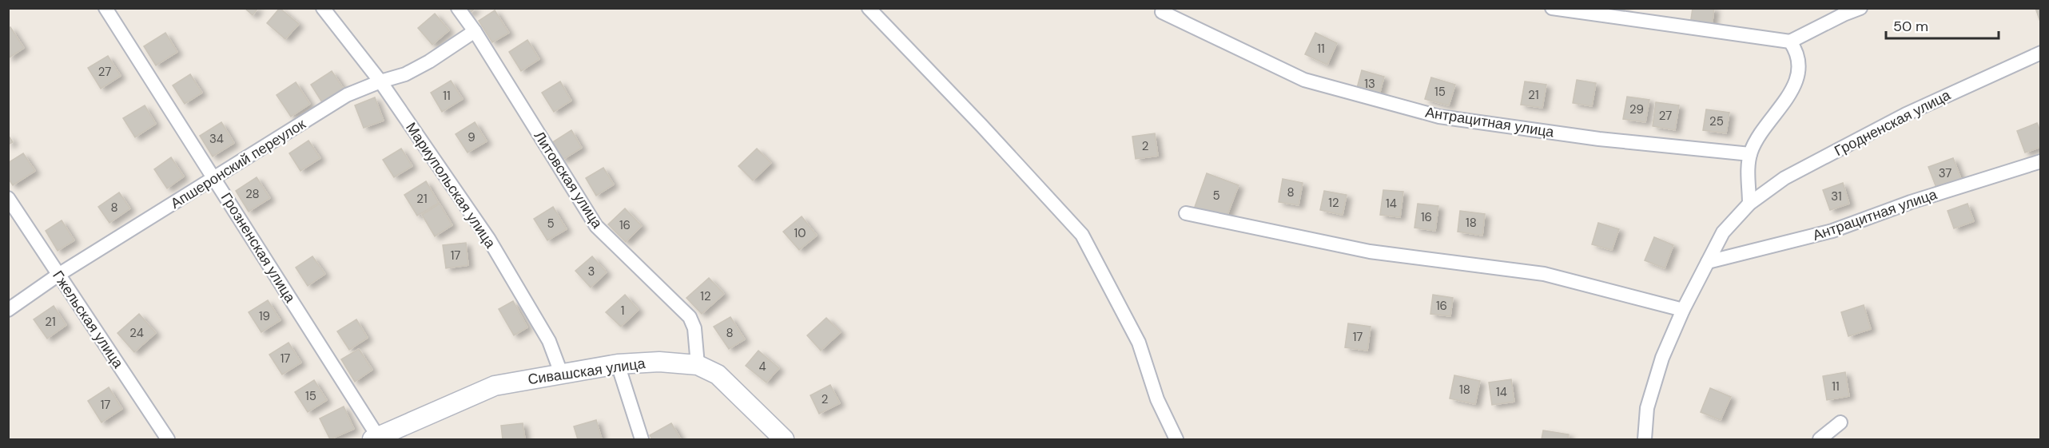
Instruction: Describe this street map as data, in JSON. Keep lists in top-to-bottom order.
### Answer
{
  "streets": {
    "street": [
      "Антрацитная улица",
      "Гродненская улица",
      "Апшеронский переулок",
      "Литовская улица",
      "Мариупольская улица",
      "Грозненская улица",
      "Гжельская улица",
      "Сивашская улица"
    ]
  },
  "crossings": [
    ["Антрацитная улица", "Гродненская улица"],
    ["Апшеронский переулок", "Литовская улица"],
    ["Апшеронский переулок", "Мариупольская улица"],
    ["Апшеронский переулок", "Грозненская улица"],
    ["Апшеронский переулок", "Гжельская улица"],
    ["Литовская улица", "Сивашская улица"],
    ["Мариупольская улица", "Сивашская улица"],
    ["Грозненская улица", "Сивашская улица"]
  ],
  "house_numbers": [
    "11",
    "27",
    "13",
    "15",
    "21",
    "11",
    "29",
    "27",
    "25",
    "9",
    "34",
    "2",
    "37",
    "8",
    "28",
    "5",
    "31",
    "21",
    "12",
    "14",
    "8",
    "16",
    "18",
    "5",
    "16",
    "10",
    "17",
    "3",
    "12",
    "16",
    "1",
    "19",
    "21",
    "24",
    "8",
    "17",
    "17",
    "4",
    "11",
    "18",
    "14",
    "15",
    "2",
    "17"
  ],
  "scale_bar": "50 m"
}
